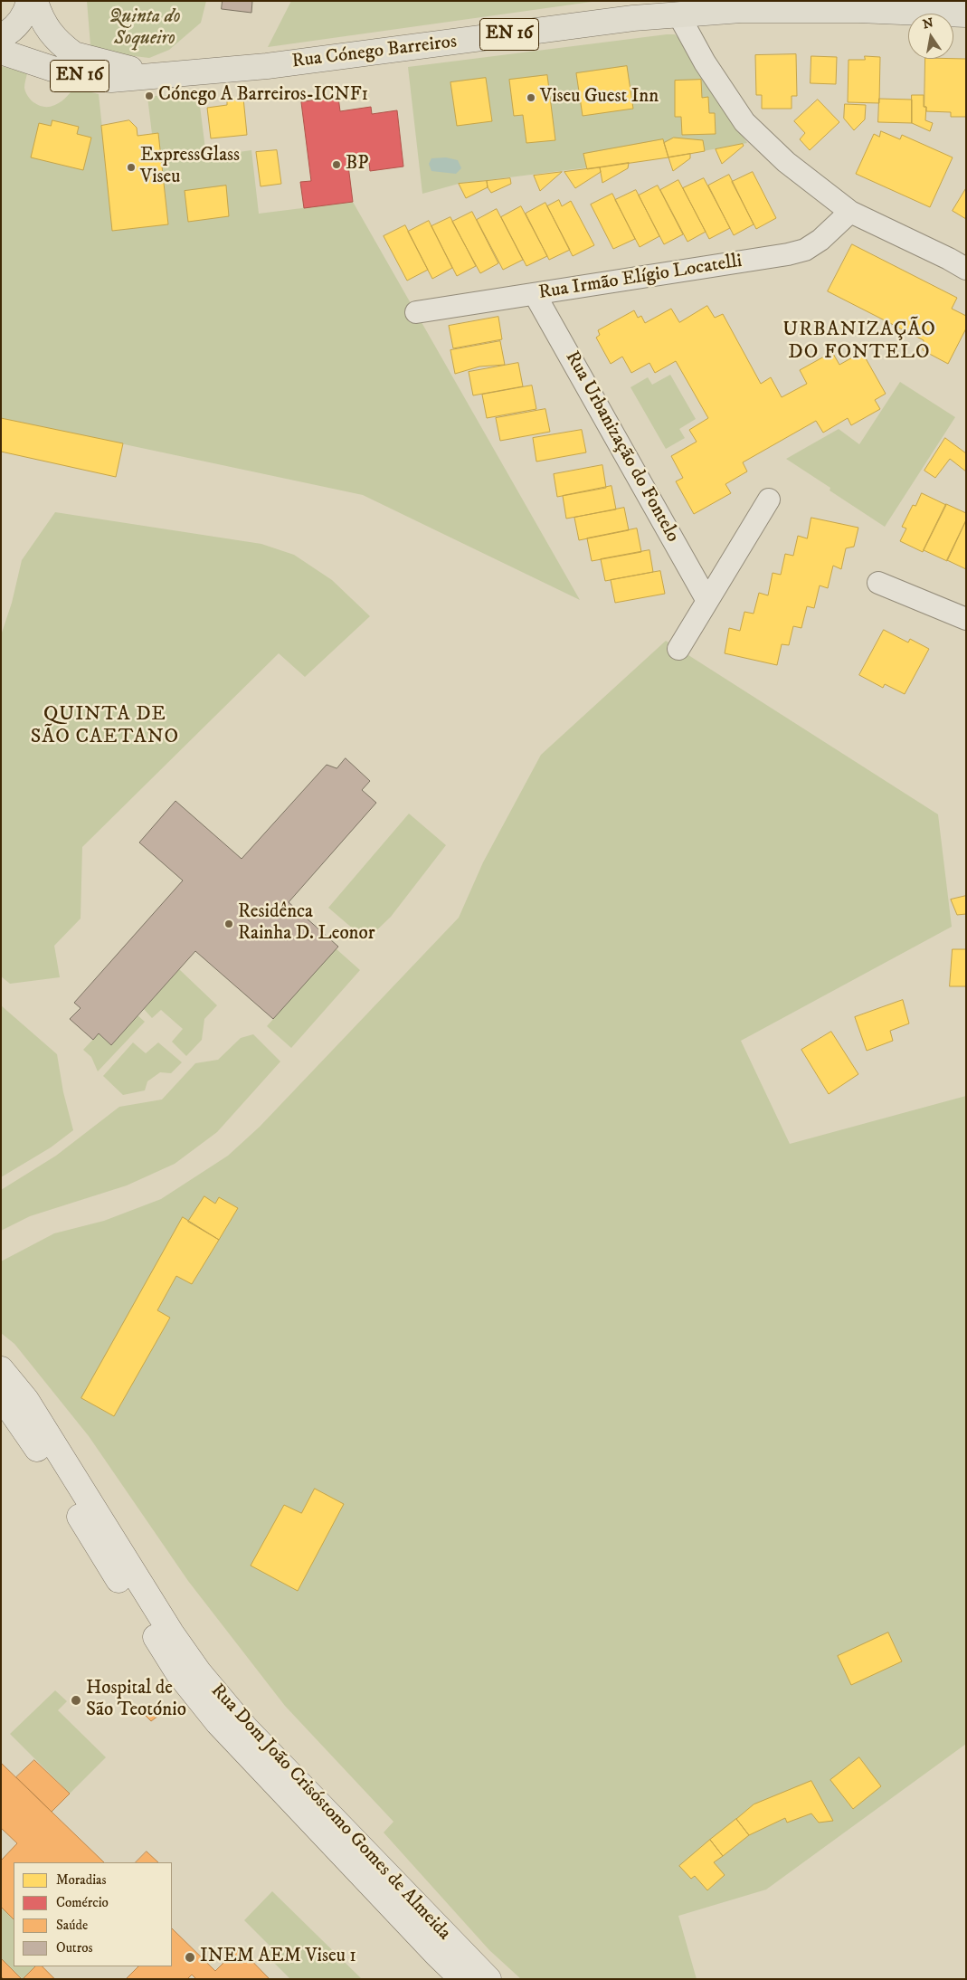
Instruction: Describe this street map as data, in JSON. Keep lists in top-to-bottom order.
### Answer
{
  "streets": {
    "main road": ["EN 16", "Rua Cónego Barreiros"],
    "street": ["Rua Irmão Elígio Locatelli", "Rua Urbanização do Fontelo", "Rua Dom João Crisóstomo Gomes de Almeida"]
  },
  "crossings": [
    ["Rua Irmão Elígio Locatelli", "Rua Urbanização do Fontelo"]
  ],
  "districts": ["URBANIZAÇÃO DO FONTELO", "QUINTA DE SÃO CAETANO"],
  "parks": ["Quinta do Soqueiro"],
  "places": [
    "Cónego A Barreiros-ICNF1",
    "Viseu Guest Inn",
    "BP",
    "ExpressGlass Viseu",
    "Residênca Rainha D. Leonor",
    "Hospital de São Teotónio",
    "INEM AEM Viseu 1"
  ],
  "legend": [
    "Moradias",
    "Comércio",
    "Saúde",
    "Outros"
  ],
  "north": "top"
}
